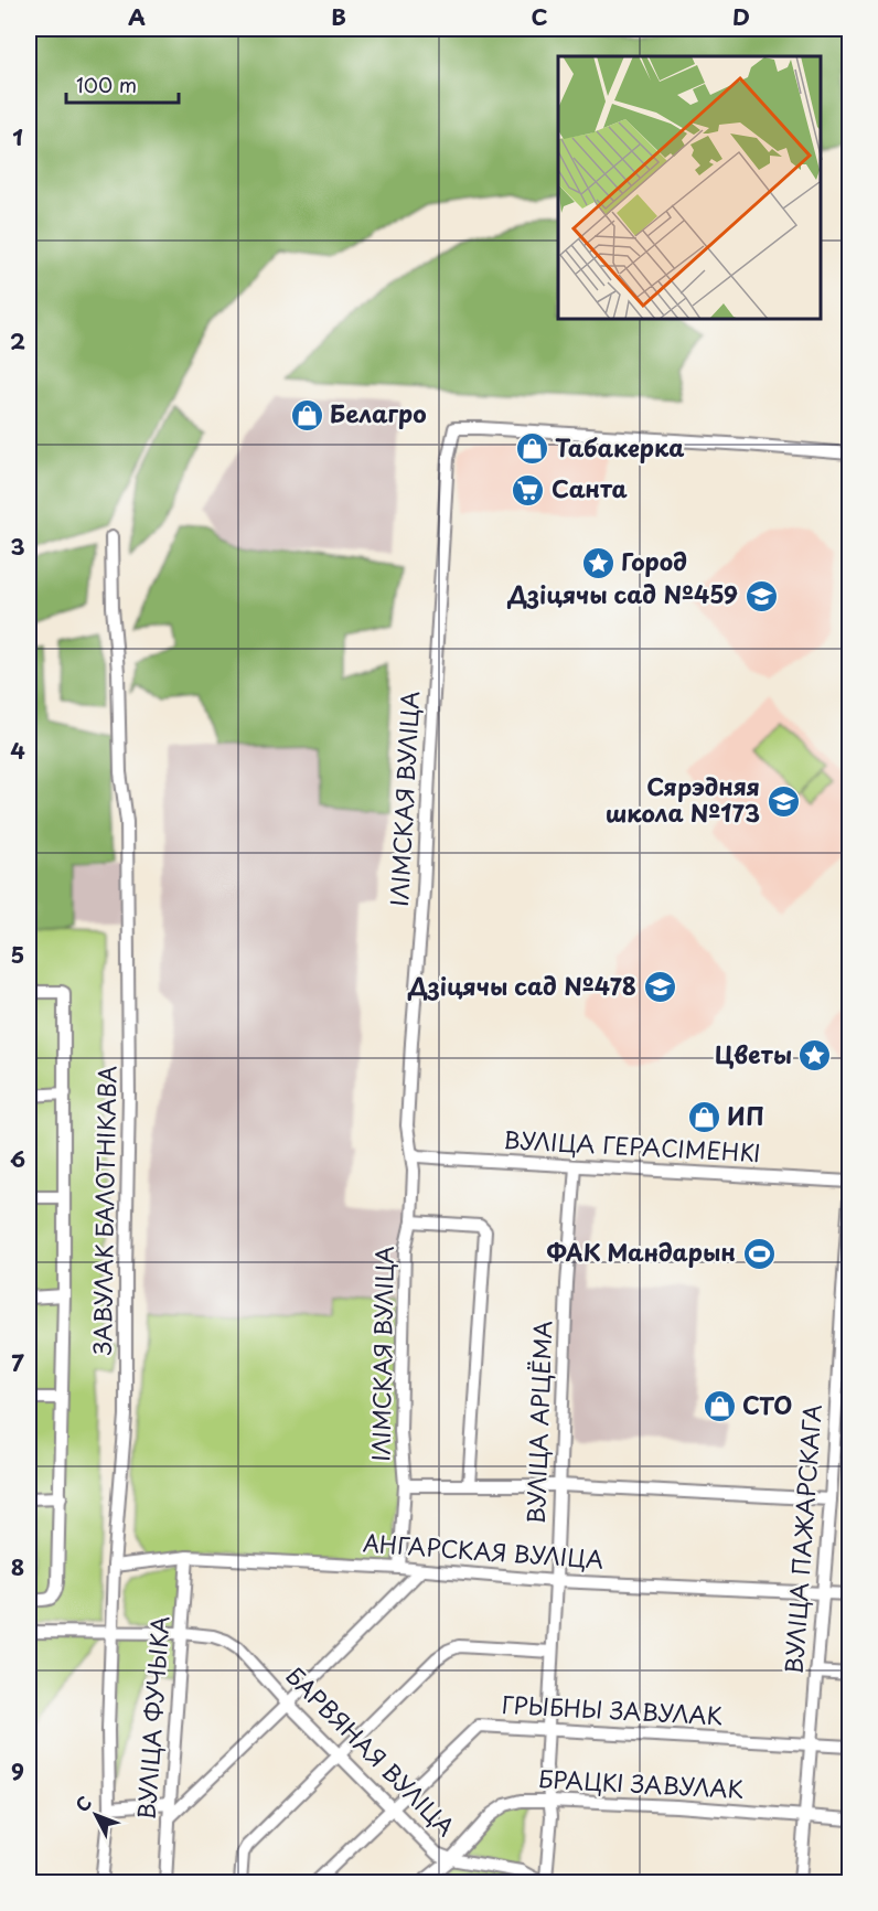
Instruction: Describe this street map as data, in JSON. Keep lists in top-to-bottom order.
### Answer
{
  "streets": {
    "street": [
      "ІЛІМСКАЯ ВУЛІЦА",
      "ВУЛІЦА ГЕРАСІМЕНКІ",
      "ЗАВУЛАК БАЛОТНІКАВА",
      "ВУЛІЦА АРЦЁМА",
      "ВУЛІЦА ПАЖАРСКАГА",
      "АНГАРСКАЯ ВУЛІЦА",
      "ГРЫБНЫ ЗАВУЛАК",
      "ВУЛІЦА ФУЧЫКА",
      "БАРВЯНАЯ ВУЛІЦА",
      "БРАЦКІ ЗАВУЛАК"
    ]
  },
  "crossings": [
    ["ІЛІМСКАЯ ВУЛІЦА", "ВУЛІЦА ГЕРАСІМЕНКІ"],
    ["ІЛІМСКАЯ ВУЛІЦА", "АНГАРСКАЯ ВУЛІЦА"],
    ["ВУЛІЦА ГЕРАСІМЕНКІ", "ВУЛІЦА АРЦЁМА"],
    ["ЗАВУЛАК БАЛОТНІКАВА", "АНГАРСКАЯ ВУЛІЦА"],
    ["ЗАВУЛАК БАЛОТНІКАВА", "БАРВЯНАЯ ВУЛІЦА"],
    ["ВУЛІЦА АРЦЁМА", "АНГАРСКАЯ ВУЛІЦА"],
    ["ВУЛІЦА АРЦЁМА", "ГРЫБНЫ ЗАВУЛАК"],
    ["ВУЛІЦА АРЦЁМА", "БАРВЯНАЯ ВУЛІЦА"],
    ["ВУЛІЦА АРЦЁМА", "БРАЦКІ ЗАВУЛАК"],
    ["ВУЛІЦА ПАЖАРСКАГА", "АНГАРСКАЯ ВУЛІЦА"],
    ["ВУЛІЦА ПАЖАРСКАГА", "ГРЫБНЫ ЗАВУЛАК"],
    ["ВУЛІЦА ПАЖАРСКАГА", "БРАЦКІ ЗАВУЛАК"],
    ["АНГАРСКАЯ ВУЛІЦА", "ВУЛІЦА ФУЧЫКА"],
    ["ГРЫБНЫ ЗАВУЛАК", "БАРВЯНАЯ ВУЛІЦА"],
    ["ВУЛІЦА ФУЧЫКА", "БАРВЯНАЯ ВУЛІЦА"],
    ["БАРВЯНАЯ ВУЛІЦА", "БРАЦКІ ЗАВУЛАК"]
  ],
  "places": {
    "shop": [
      "Белагро",
      "Табакерка",
      "ИП",
      "СТО"
    ],
    "supermarket": ["Санта"],
    "place": ["Город", "Цветы"],
    "school or university": ["Дзіцячы сад №459", "Сярэдняя школа №173", "Дзіцячы сад №478"],
    "sports": ["ФАК Мандарын"]
  },
  "scale_bar": "100 m",
  "north": "top left",
  "grid": {
    "columns": [
      "A",
      "B",
      "C",
      "D"
    ],
    "rows": [
      "1",
      "2",
      "3",
      "4",
      "5",
      "6",
      "7",
      "8",
      "9"
    ]
  }
}
